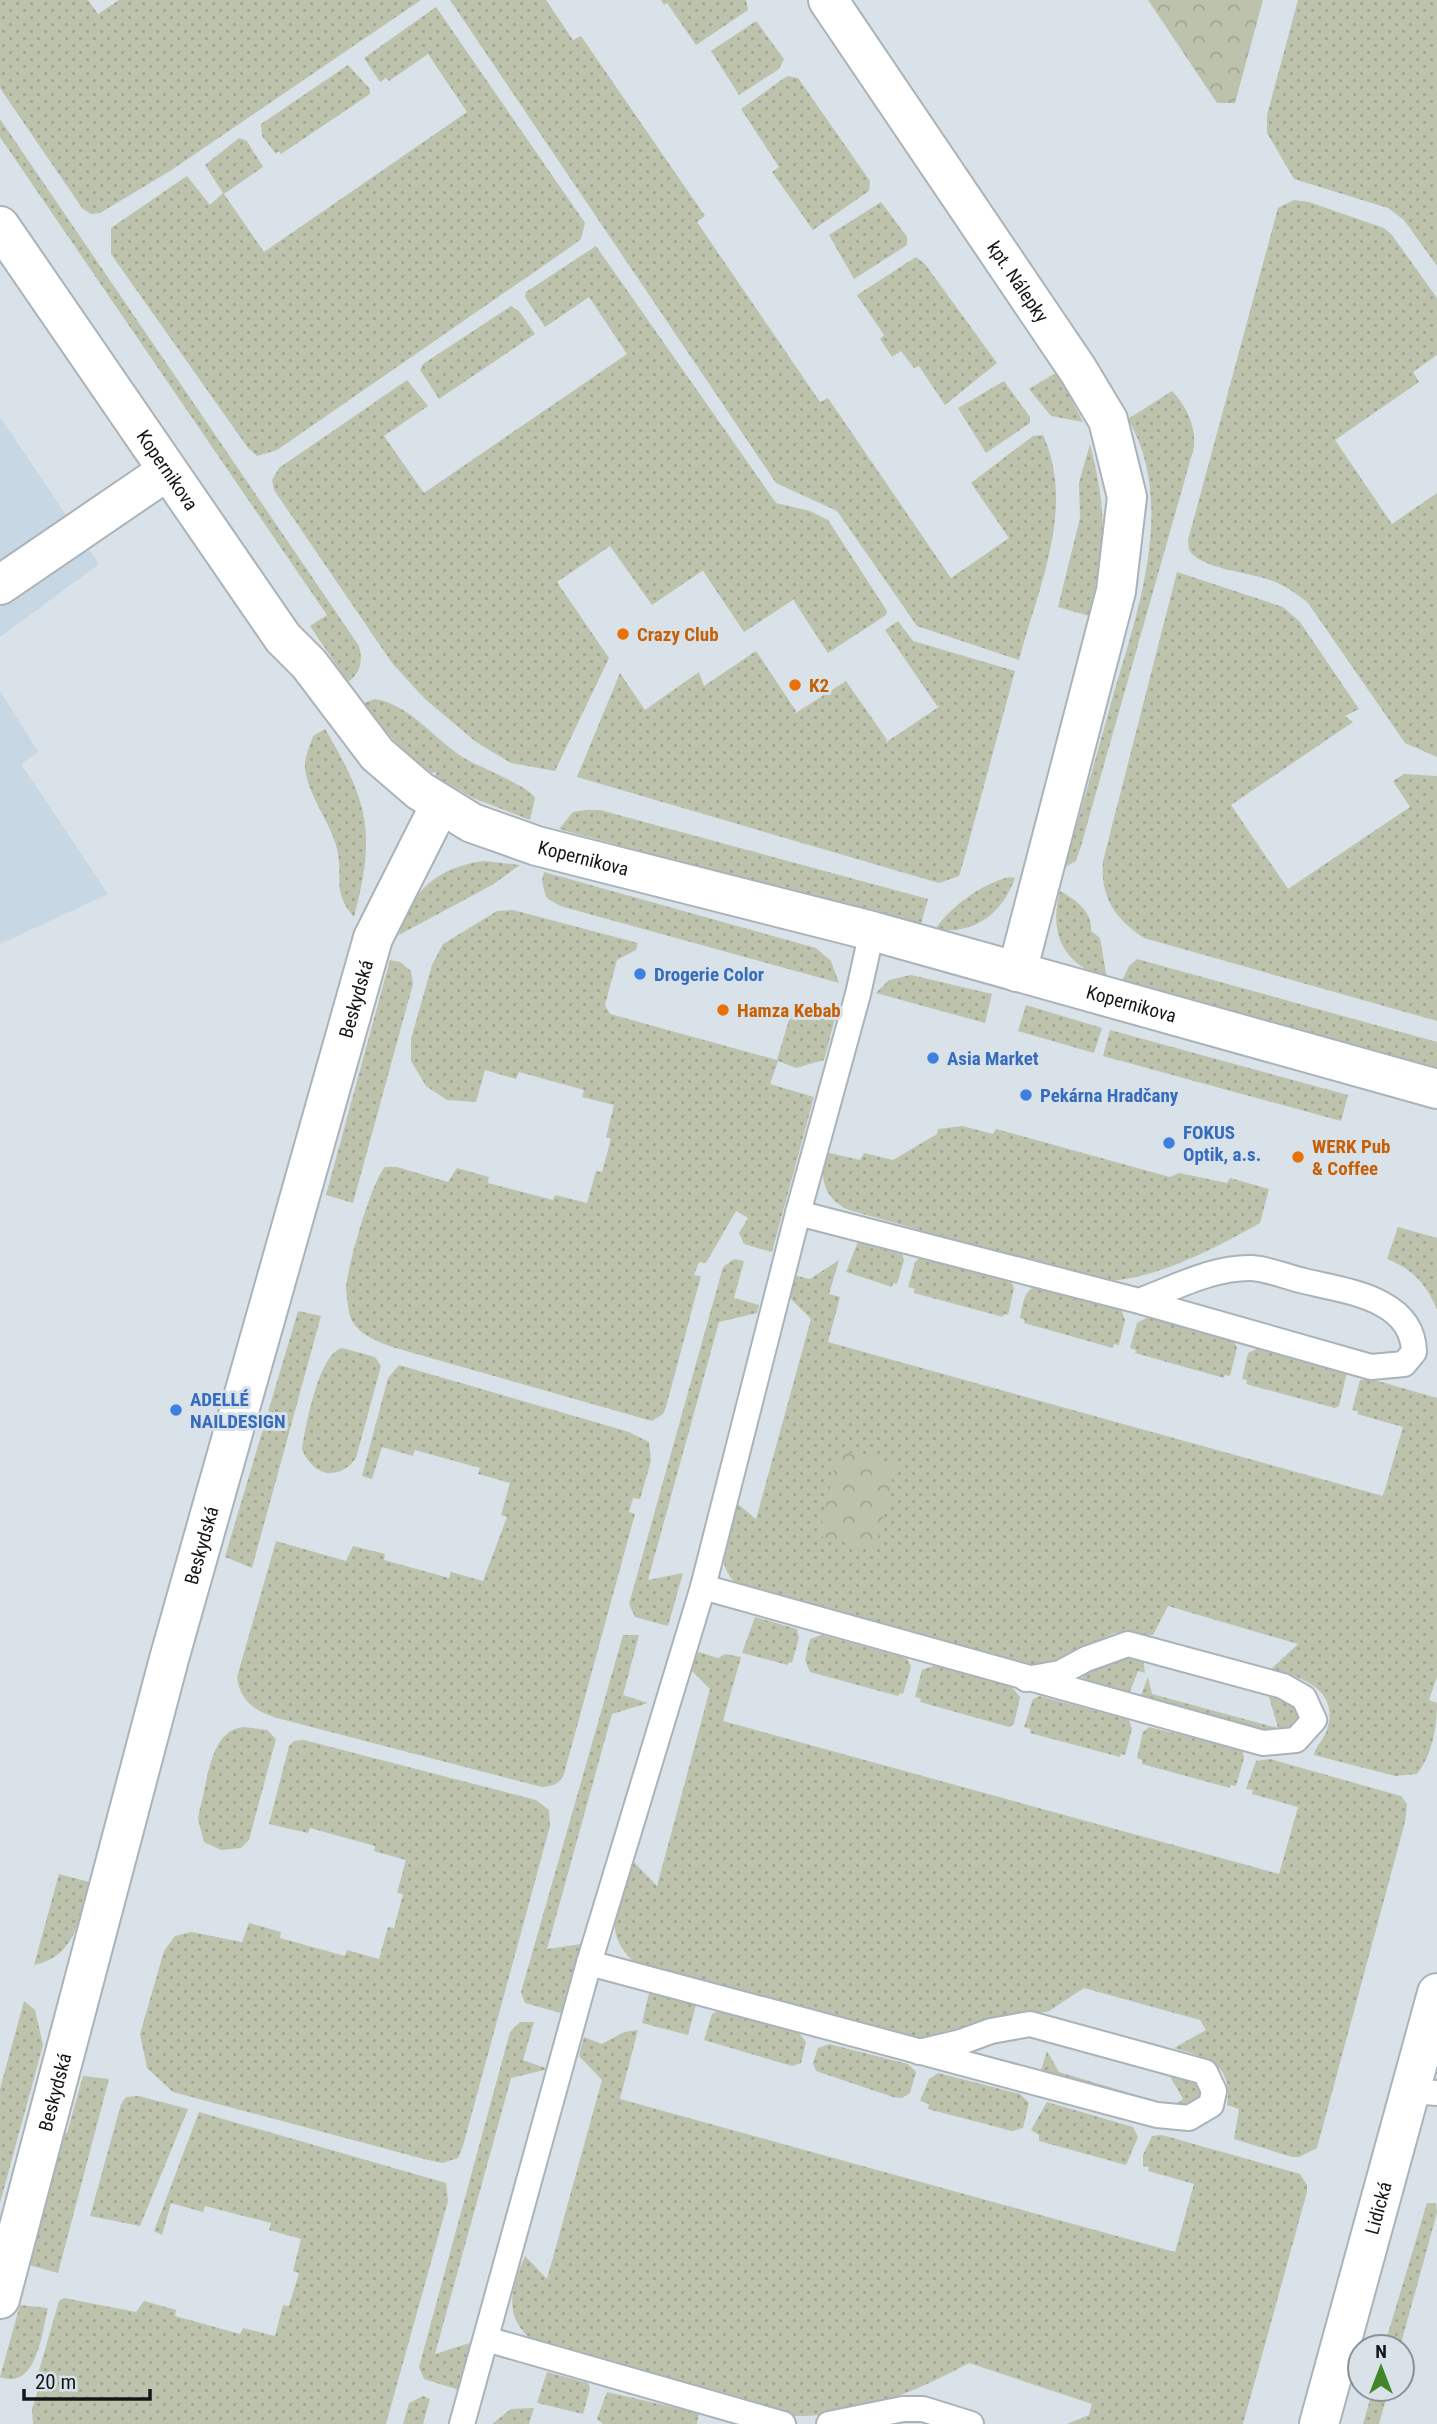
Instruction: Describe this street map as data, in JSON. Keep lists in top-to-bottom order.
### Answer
{
  "streets": {
    "street": [
      "kpt. Nálepky",
      "Kopernikova",
      "Beskydská",
      "Lidická"
    ]
  },
  "crossings": [
    ["kpt. Nálepky", "Kopernikova"],
    ["Kopernikova", "Beskydská"]
  ],
  "places": [
    "Crazy Club",
    "K2",
    "Drogerie Color",
    "Hamza Kebab",
    "Asia Market",
    "Pekárna Hradčany",
    "FOKUS Optik, a.s.",
    "WERK Pub & Coffee",
    "ADELLÉ NAILDESIGN"
  ],
  "scale_bar": "20 m",
  "north": "top"
}
